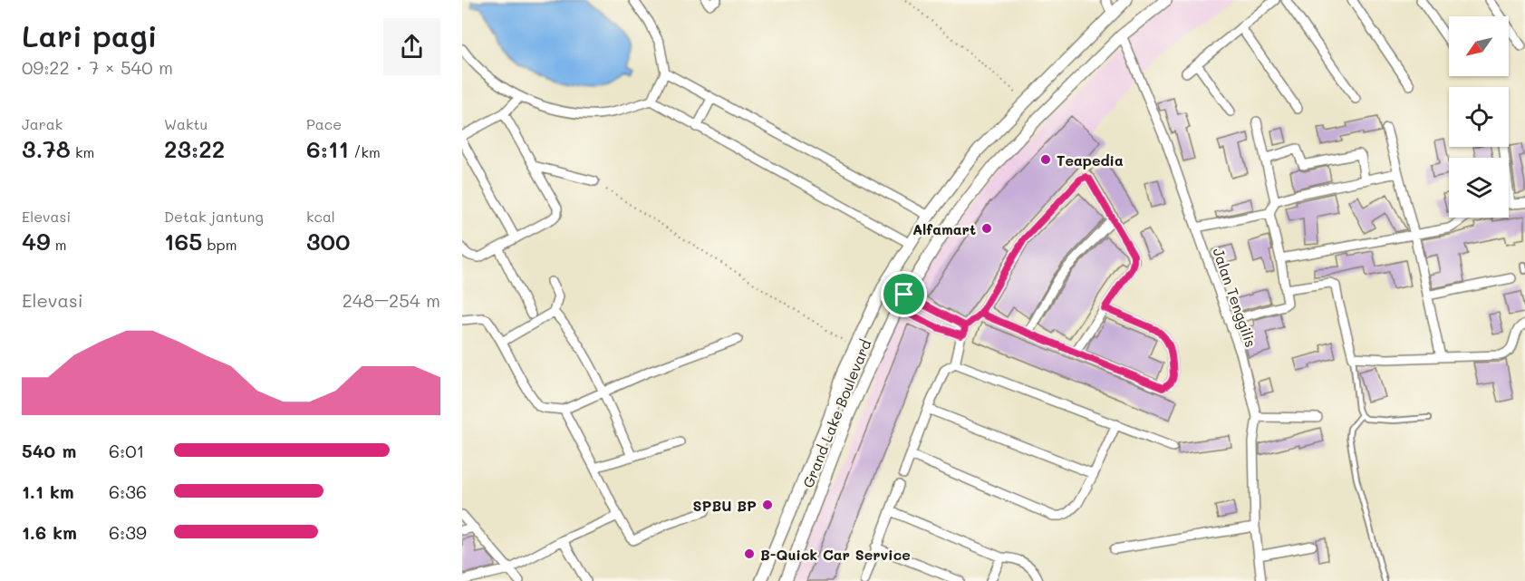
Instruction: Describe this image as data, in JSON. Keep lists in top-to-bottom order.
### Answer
{
  "streets": {
    "street": ["Jalan Tenggilis", "Grand Lake Boulevard"]
  },
  "crossings": [
    ["Jalan Tenggilis", "Grand Lake Boulevard"]
  ],
  "places": [
    "Teapedia",
    "Alfamart",
    "SPBU BP",
    "B-Quick Car Service"
  ],
  "north": "bottom left",
  "page": {
    "heading": ["Lari pagi", "09:22 · 7 × 540 m"],
    "stats": [
      ["Jarak", "3.78 km"],
      ["Waktu", "23:22"],
      ["Pace", "6:11 /km"],
      ["Elevasi", "49 m"],
      ["Detak jantung", "165 bpm"],
      ["kcal", "300"]
    ],
    "chart": ["Elevasi", "248–254 m"],
    "list": [
      {
        "name": "540 m",
        "note": "6:01"
      },
      {
        "name": "1.1 km",
        "note": "6:36"
      },
      {
        "name": "1.6 km",
        "note": "6:39"
      }
    ]
  }
}
